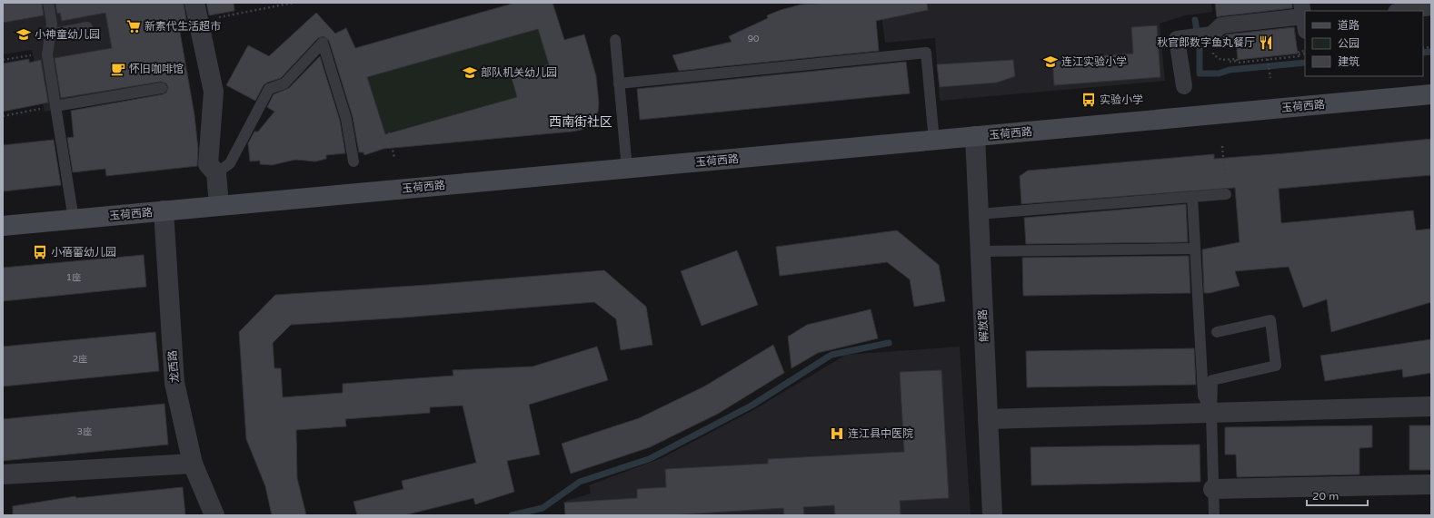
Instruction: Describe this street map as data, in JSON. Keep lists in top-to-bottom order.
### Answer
{
  "streets": {
    "main road": ["玉荷西路"],
    "street": ["解放路", "龙西路"]
  },
  "crossings": [
    ["玉荷西路", "解放路"],
    ["玉荷西路", "龙西路"]
  ],
  "districts": ["西南街社区"],
  "places": {
    "supermarket": ["新素代生活超市"],
    "school or university": ["小神童幼儿园", "连江实验小学", "部队机关幼儿园"],
    "restaurant": ["秋官郎数字鱼丸餐厅"],
    "cafe": ["怀旧咖啡馆"],
    "bus stop": ["实验小学", "小蓓蕾幼儿园"],
    "hospital": ["连江县中医院"]
  },
  "house_numbers": [
    "90",
    "1座",
    "2座",
    "3座"
  ],
  "legend": ["道路", "公园", "建筑"],
  "scale_bar": "20 m"
}
